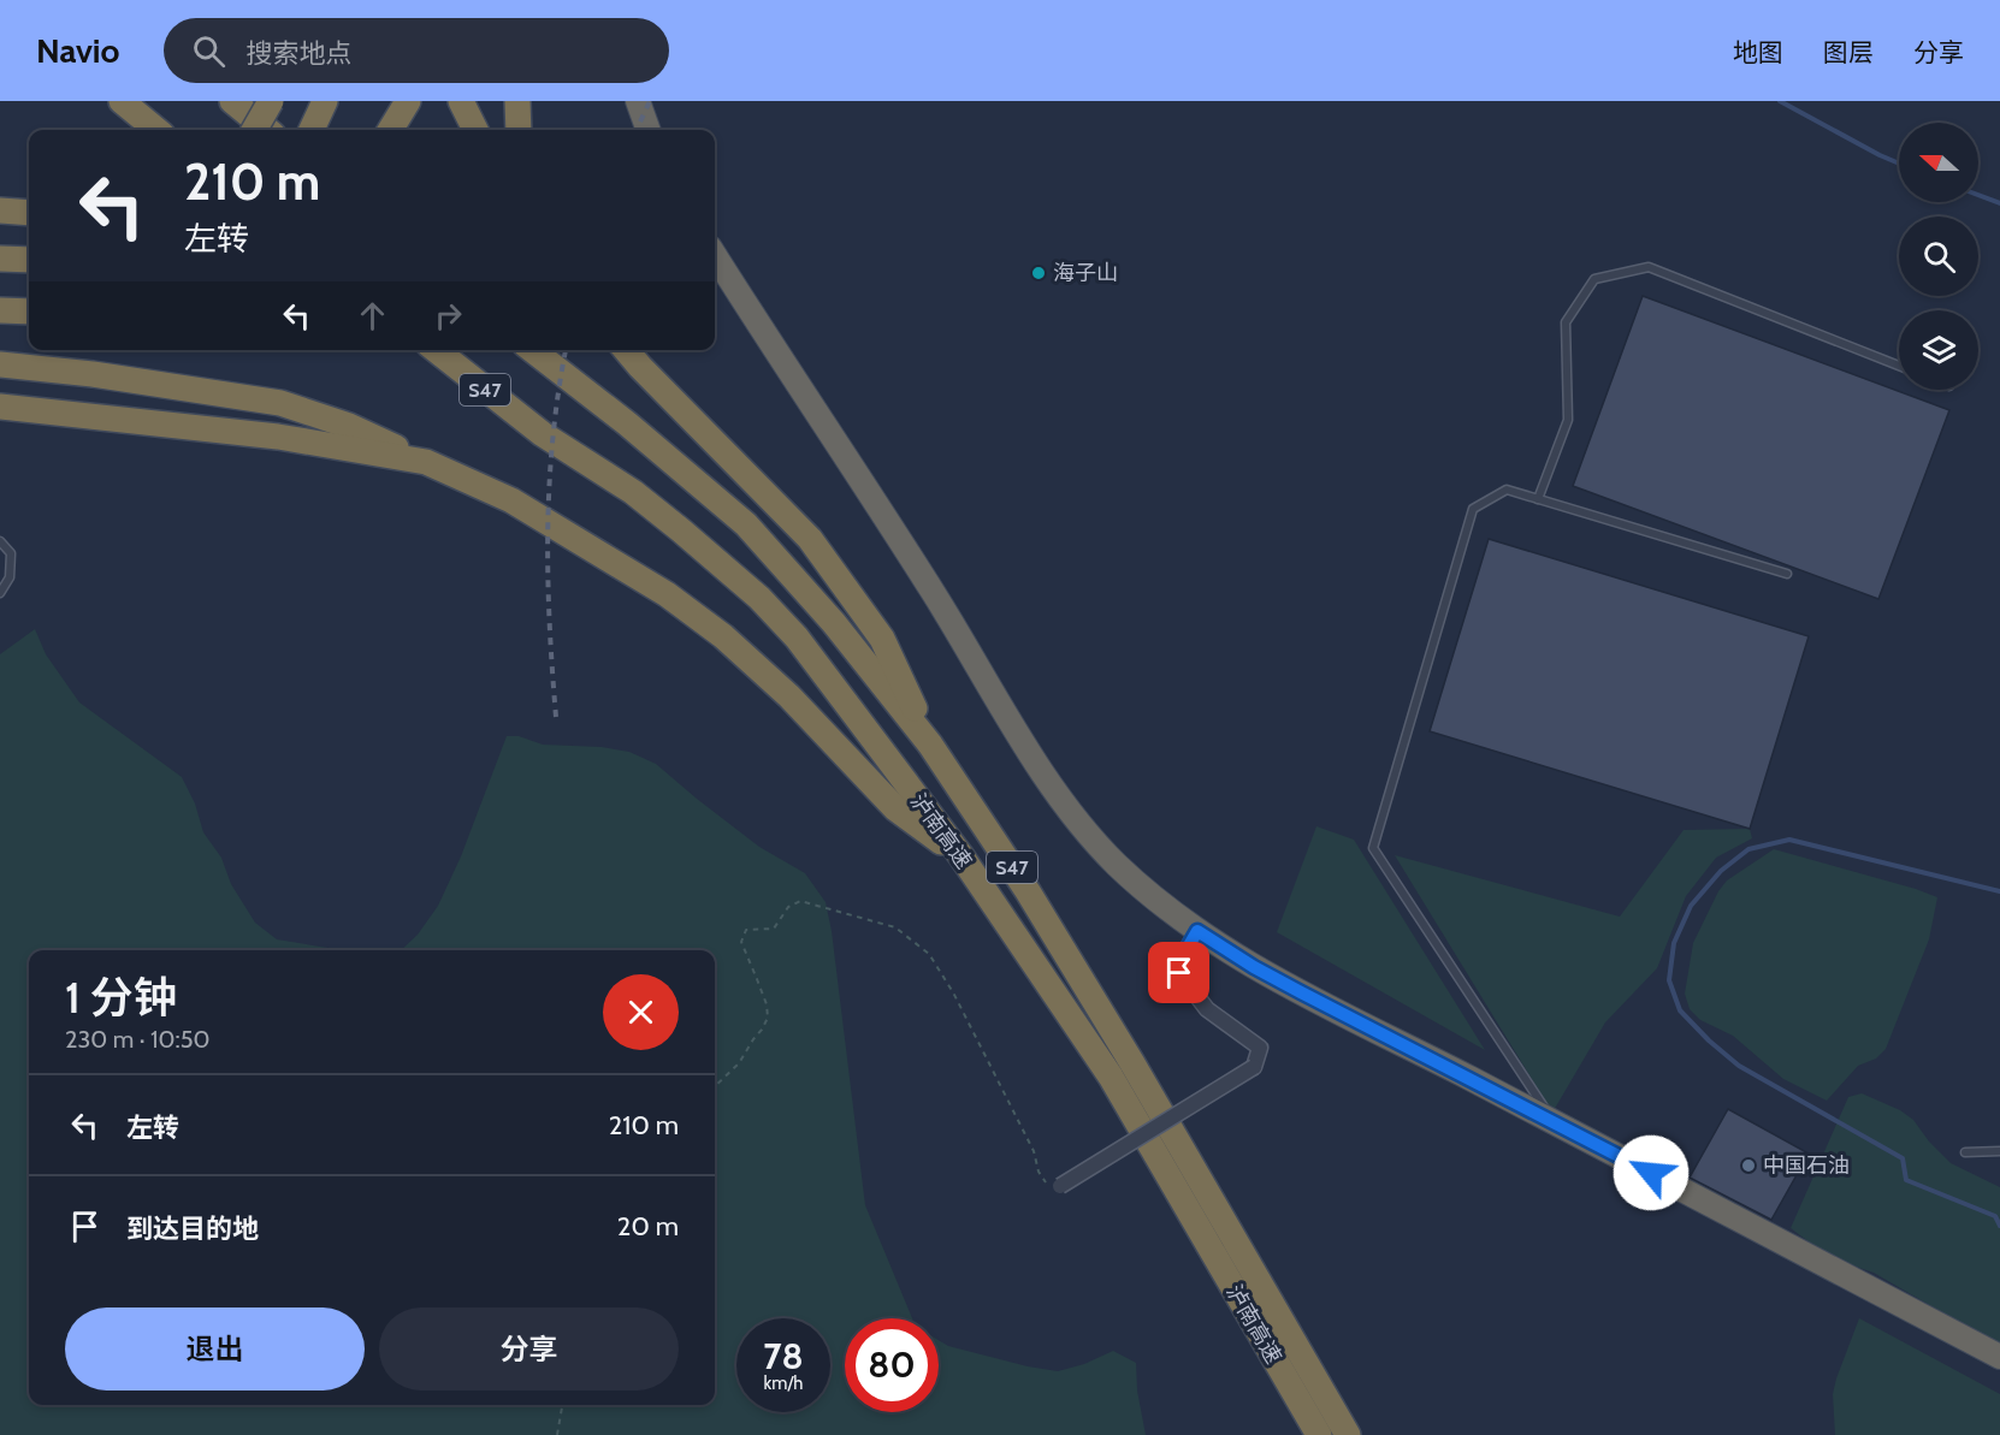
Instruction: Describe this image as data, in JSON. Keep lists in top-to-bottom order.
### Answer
{
  "streets": {
    "highway": ["S47", "泸南高速"]
  },
  "places": ["海子山", "中国石油"],
  "north": "left",
  "page": {
    "header": "Navio",
    "search": "搜索地点",
    "nav": ["地图", "图层", "分享"],
    "turn": ["210 m", "左转"],
    "heading": ["1 分钟", "230 m · 10:50"],
    "list": [
      {
        "name": "左转",
        "value": "210 m"
      },
      {
        "name": "到达目的地",
        "value": "20 m"
      }
    ],
    "buttons": ["退出", "分享"],
    "speed": "78 km/h",
    "limit": "80"
  }
}
